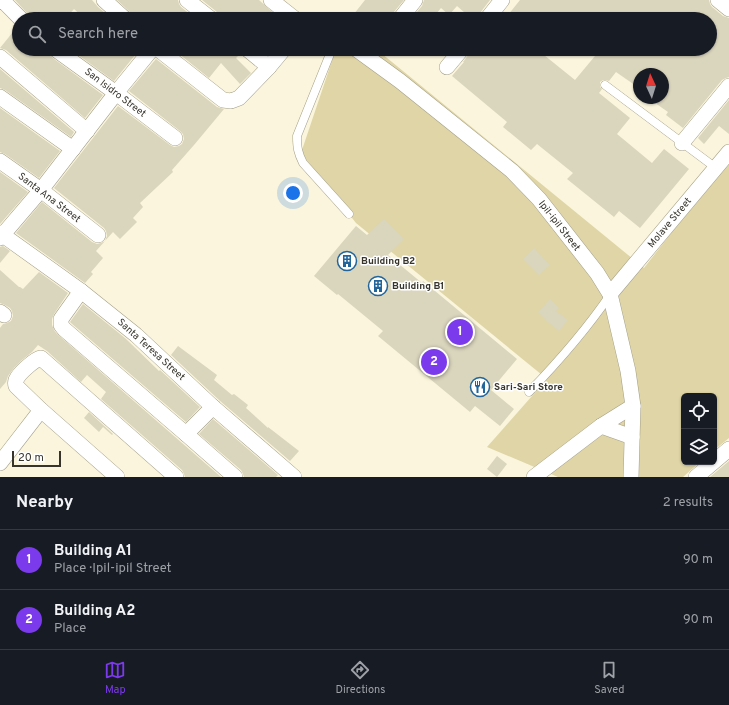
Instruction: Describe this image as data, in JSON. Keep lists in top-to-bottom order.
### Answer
{
  "streets": {
    "street": [
      "San Isidro Street",
      "Santa Ana Street",
      "Molave Street",
      "Ipil-ipil Street",
      "Santa Teresa Street"
    ]
  },
  "crossings": [
    ["Molave Street", "Ipil-ipil Street"]
  ],
  "places": {
    "building": ["Building B2", "Building B1"],
    "restaurant": ["Sari-Sari Store"]
  },
  "scale_bar": "20 m",
  "north": "top",
  "page": {
    "search": "Search here",
    "pins": ["1", "2"],
    "scale": "20 m",
    "heading": ["Nearby", "2 results"],
    "list": [
      {
        "mark": "1",
        "name": "Building A1",
        "note": "Place · Ipil-ipil Street",
        "value": "90 m"
      },
      {
        "mark": "2",
        "name": "Building A2",
        "note": "Place",
        "value": "90 m"
      }
    ],
    "nav": ["Map", "Directions", "Saved"]
  }
}
